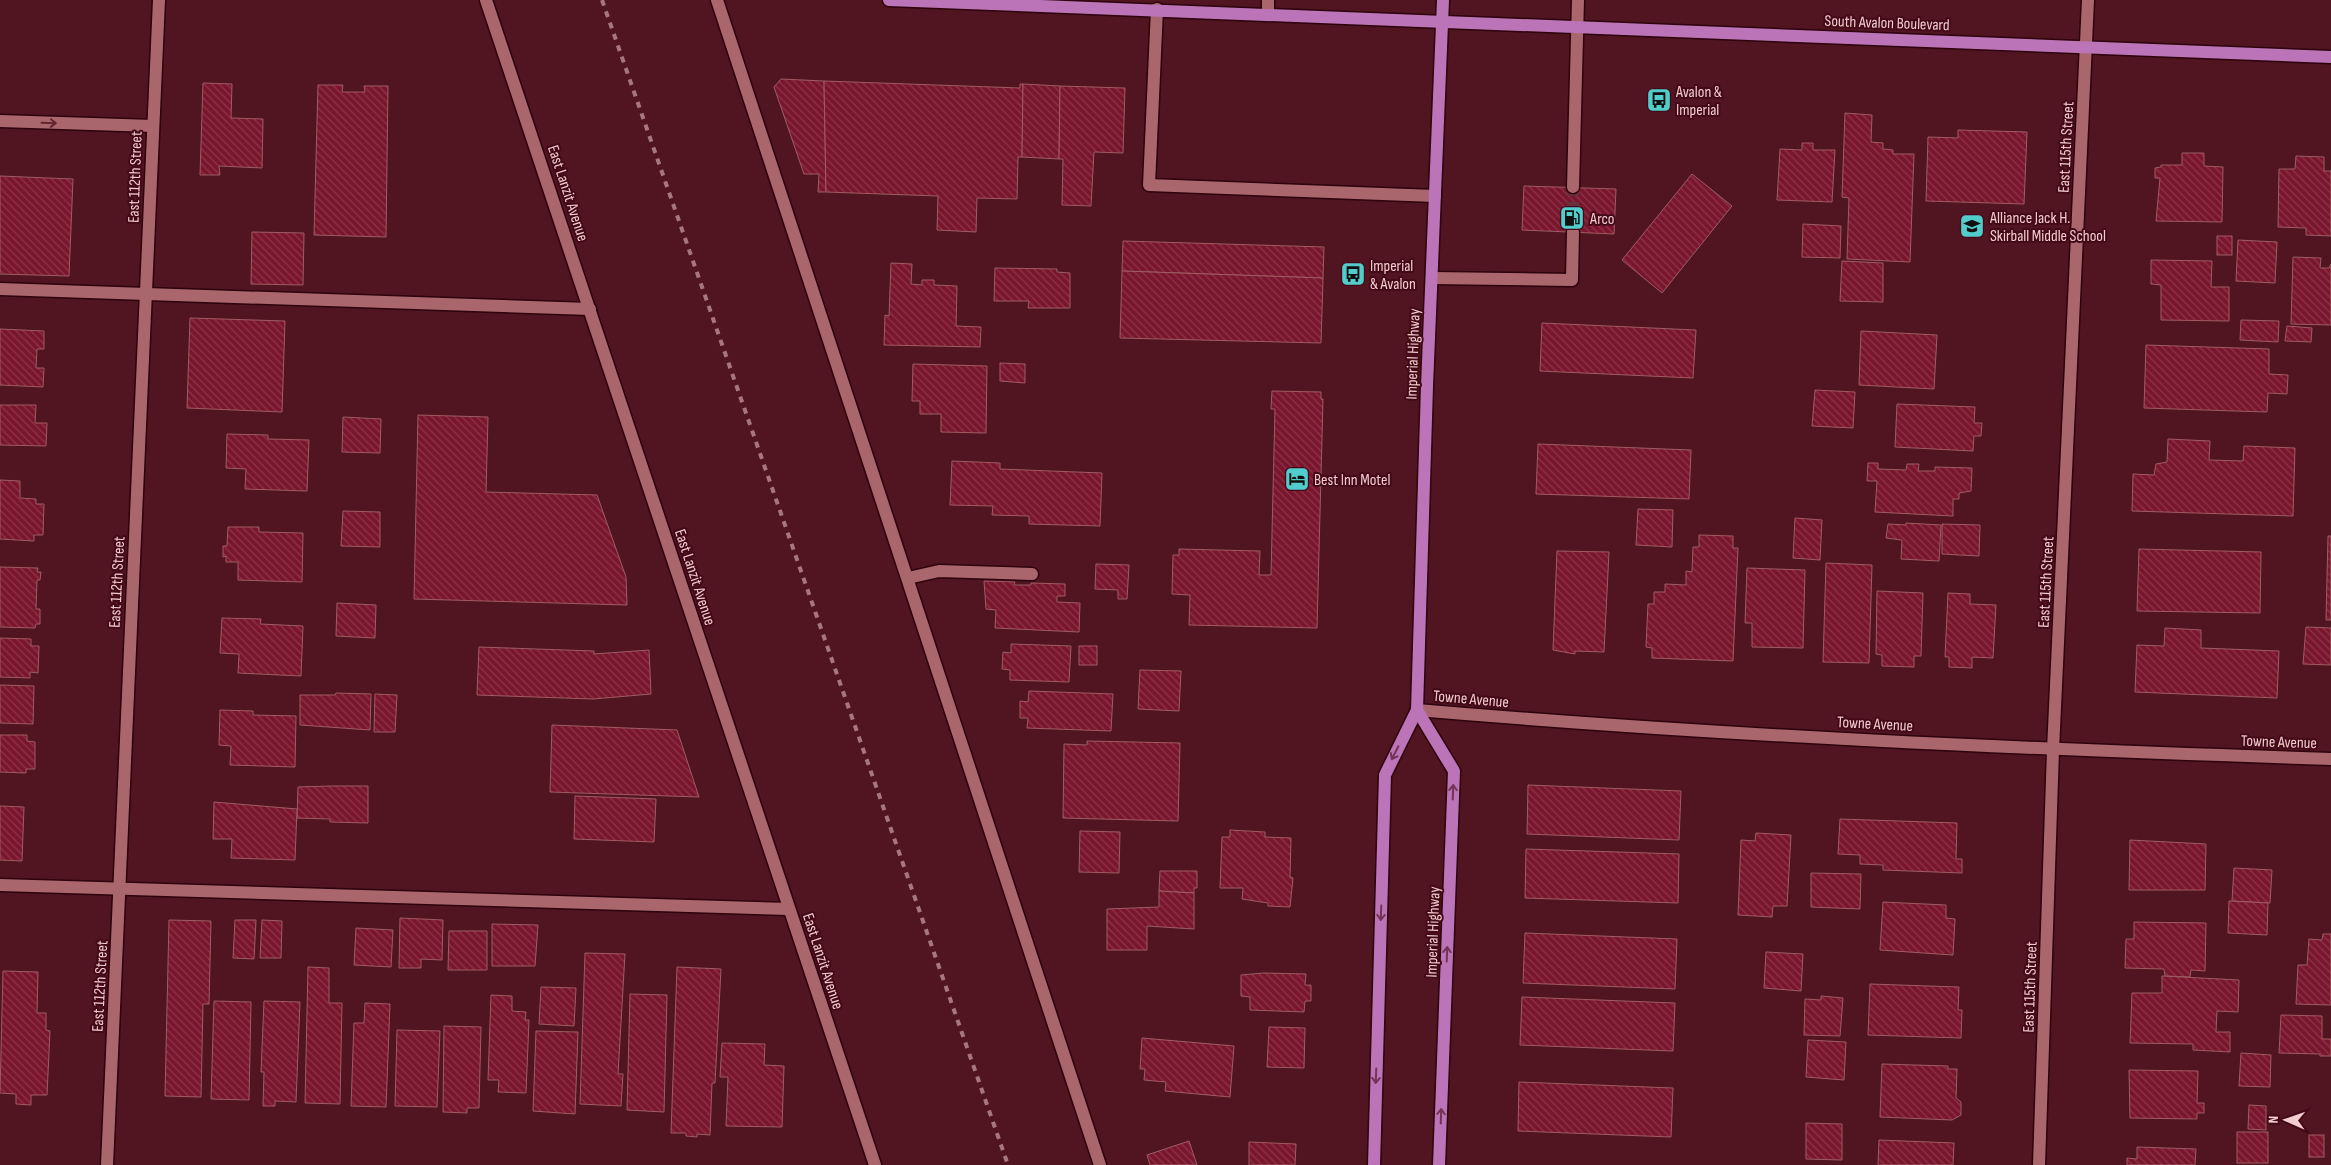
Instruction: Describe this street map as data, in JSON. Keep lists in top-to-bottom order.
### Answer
{
  "streets": {
    "main road": ["South Avalon Boulevard", "Imperial Highway"],
    "street": [
      "East 115th Street",
      "East 112th Street",
      "East Lanzit Avenue",
      "Towne Avenue"
    ]
  },
  "crossings": [
    ["South Avalon Boulevard", "East 115th Street"],
    ["South Avalon Boulevard", "Imperial Highway"],
    ["East 115th Street", "Towne Avenue"],
    ["Imperial Highway", "Towne Avenue"]
  ],
  "places": {
    "bus stop": ["Avalon & Imperial", "Imperial & Avalon"],
    "fuel station": ["Arco"],
    "school or university": ["Alliance Jack H. Skirball Middle School"],
    "hotel": ["Best Inn Motel"]
  },
  "north": "left"
}
